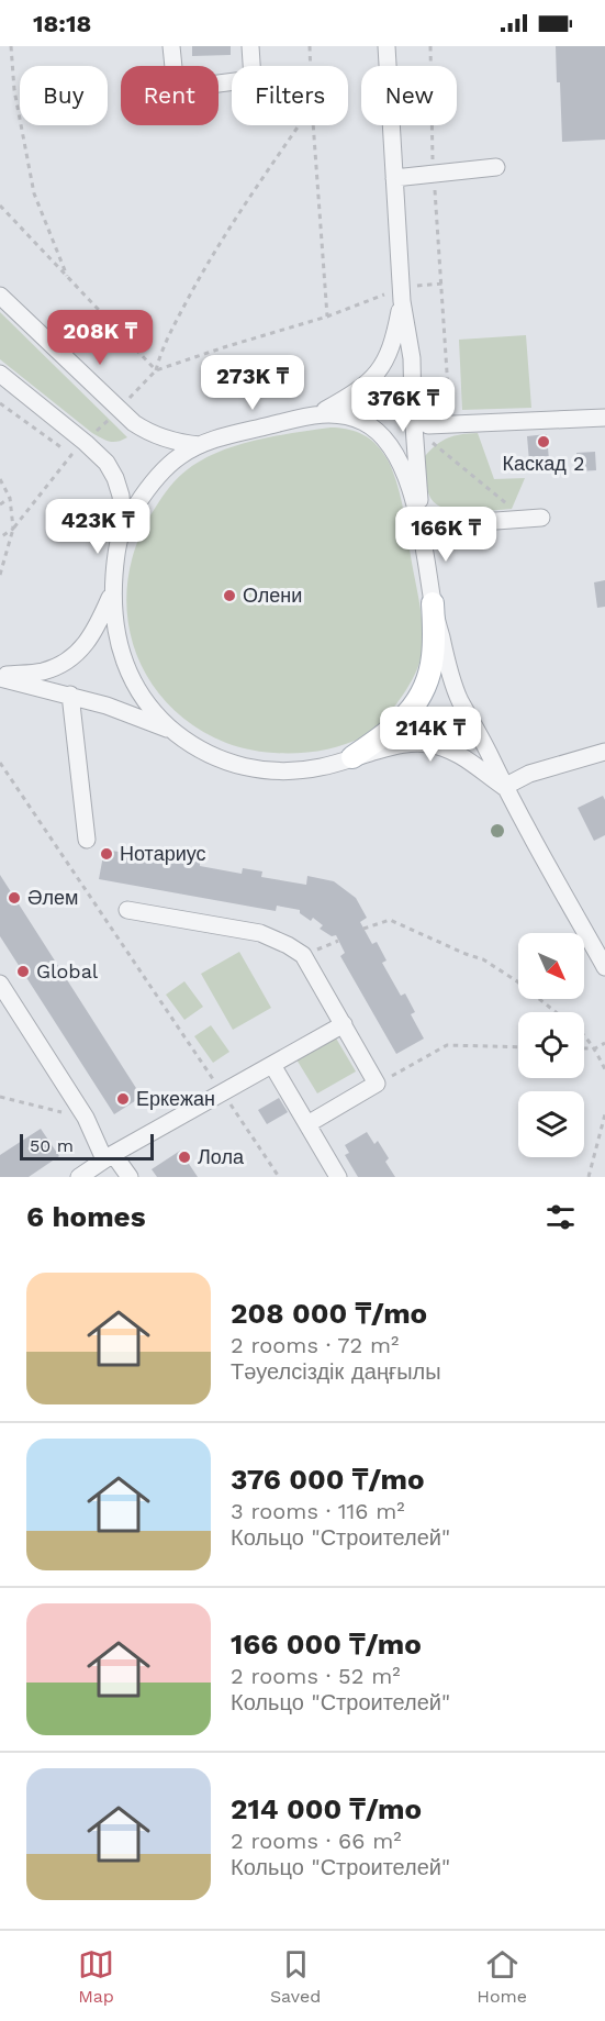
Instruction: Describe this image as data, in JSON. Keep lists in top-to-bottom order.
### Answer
{
  "places": [
    "Каскад 2",
    "Олени",
    "Нотариус",
    "Әлем",
    "Global",
    "Еркежан",
    "Лола"
  ],
  "scale_bar": "50 m",
  "north": "bottom right",
  "page": {
    "status": "18:18",
    "chip": [
      "Buy",
      "Rent",
      "Filters",
      "New"
    ],
    "price": [
      "208K ₸",
      "273K ₸",
      "376K ₸",
      "423K ₸",
      "166K ₸",
      "214K ₸"
    ],
    "scale": "50 m",
    "heading": "6 homes",
    "list": [
      {
        "name": "208 000 ₸/mo",
        "note": "2 rooms · 72 m² · Тәуелсіздік даңғылы"
      },
      {
        "name": "376 000 ₸/mo",
        "note": "3 rooms · 116 m² · Кольцо \"Строителей\""
      },
      {
        "name": "166 000 ₸/mo",
        "note": "2 rooms · 52 m² · Кольцо \"Строителей\""
      },
      {
        "name": "214 000 ₸/mo",
        "note": "2 rooms · 66 m² · Кольцо \"Строителей\""
      }
    ],
    "tabs": ["Map", "Saved", "Home"]
  }
}
